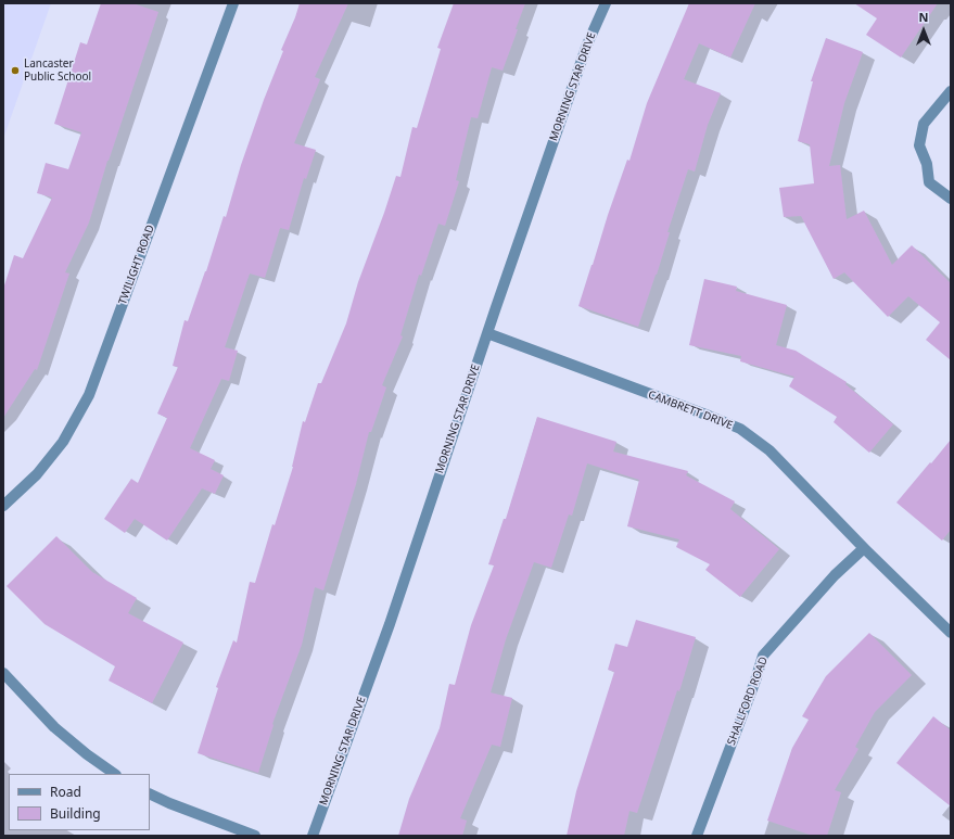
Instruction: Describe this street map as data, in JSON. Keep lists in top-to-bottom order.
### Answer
{
  "streets": {
    "street": [
      "MORNING STAR DRIVE",
      "TWILIGHT ROAD",
      "CAMBRETT DRIVE",
      "SHALLFORD ROAD"
    ]
  },
  "crossings": [
    ["MORNING STAR DRIVE", "CAMBRETT DRIVE"],
    ["CAMBRETT DRIVE", "SHALLFORD ROAD"]
  ],
  "places": ["Lancaster Public School"],
  "legend": ["Road", "Building"],
  "north": "top"
}
